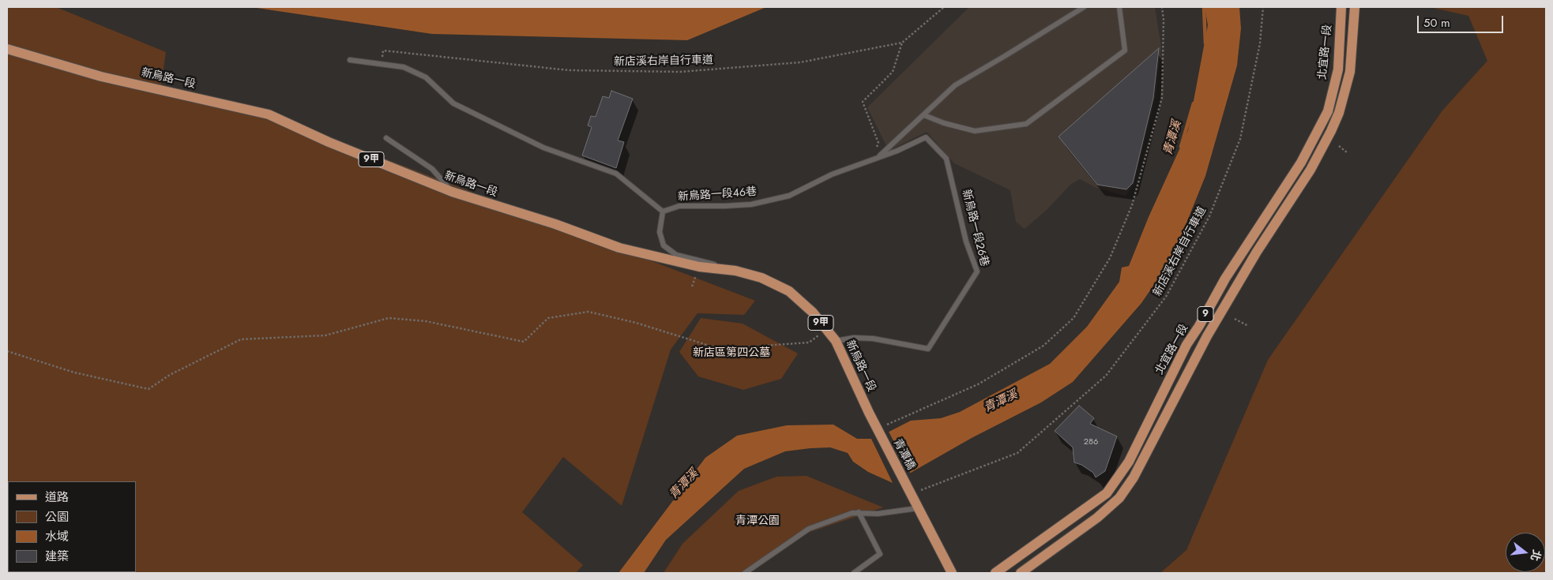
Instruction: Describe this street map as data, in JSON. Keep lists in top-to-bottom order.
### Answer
{
  "streets": {
    "main road": [
      "北宜路一段",
      "新烏路一段",
      "9甲",
      "9",
      "青潭橋"
    ],
    "lane": ["新烏路一段46巷", "新烏路一段26巷"],
    "path": ["新店溪右岸自行車道"]
  },
  "crossings": [
    ["新店溪右岸自行車道", "青潭橋"],
    ["新烏路一段", "新烏路一段26巷"],
    ["新烏路一段", "青潭橋"],
    ["9甲", "青潭橋"],
    ["新烏路一段46巷", "新烏路一段26巷"]
  ],
  "water": ["青潭溪"],
  "parks": ["新店區第四公墓", "青潭公園"],
  "house_numbers": ["286"],
  "legend": [
    "道路",
    "公園",
    "水域",
    "建築"
  ],
  "scale_bar": "50 m",
  "north": "right"
}
